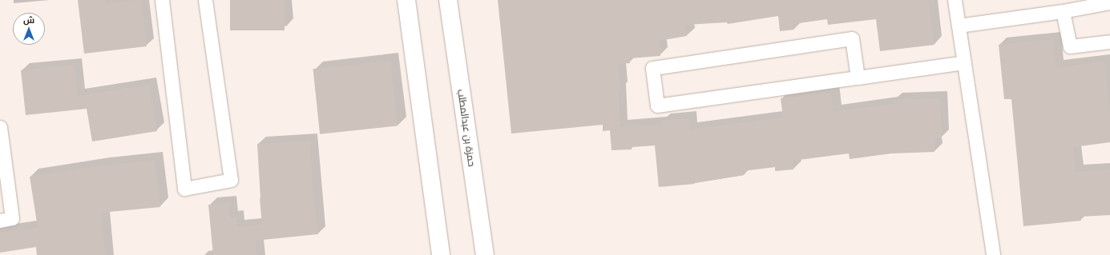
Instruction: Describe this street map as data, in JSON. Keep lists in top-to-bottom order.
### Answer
{
  "streets": {
    "street": ["حمزة بن عبدالمطلب"]
  },
  "north": "top"
}
